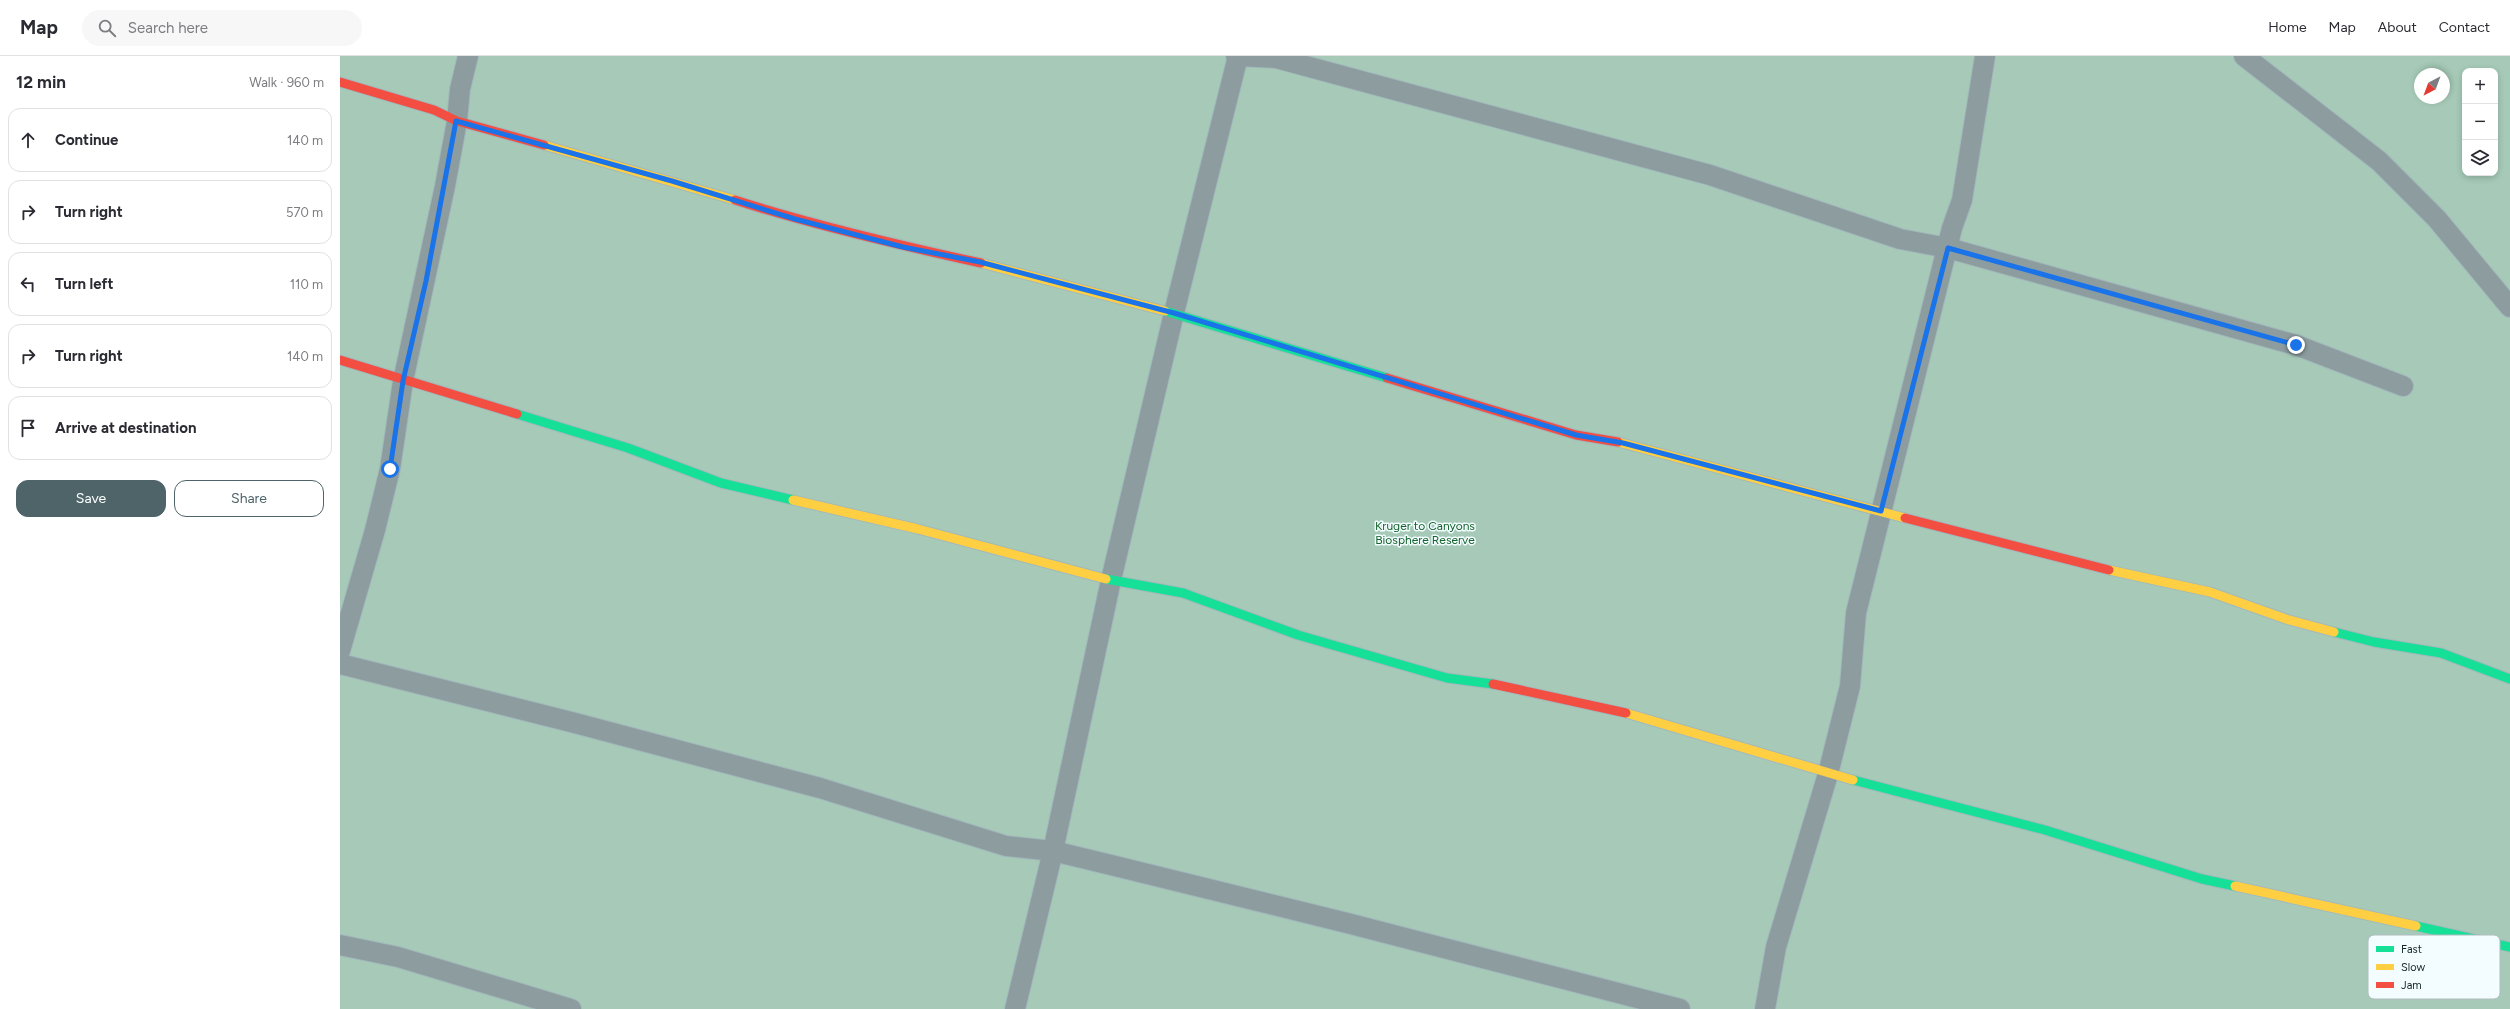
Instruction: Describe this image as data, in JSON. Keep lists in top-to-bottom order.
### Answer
{
  "parks": ["Kruger to Canyons Biosphere Reserve"],
  "legend": ["Fast", "Slow", "Jam"],
  "north": "bottom left",
  "page": {
    "header": "Map",
    "search": "Search here",
    "nav": [
      "Home",
      "Map",
      "About",
      "Contact"
    ],
    "heading": ["12 min", "Walk · 960 m"],
    "map_buttons": ["+", "−"],
    "list": [
      ["Continue", "140 m"],
      ["Turn right", "570 m"],
      ["Turn left", "110 m"],
      ["Turn right", "140 m"],
      "Arrive at destination"
    ],
    "buttons": ["Save", "Share"]
  }
}
